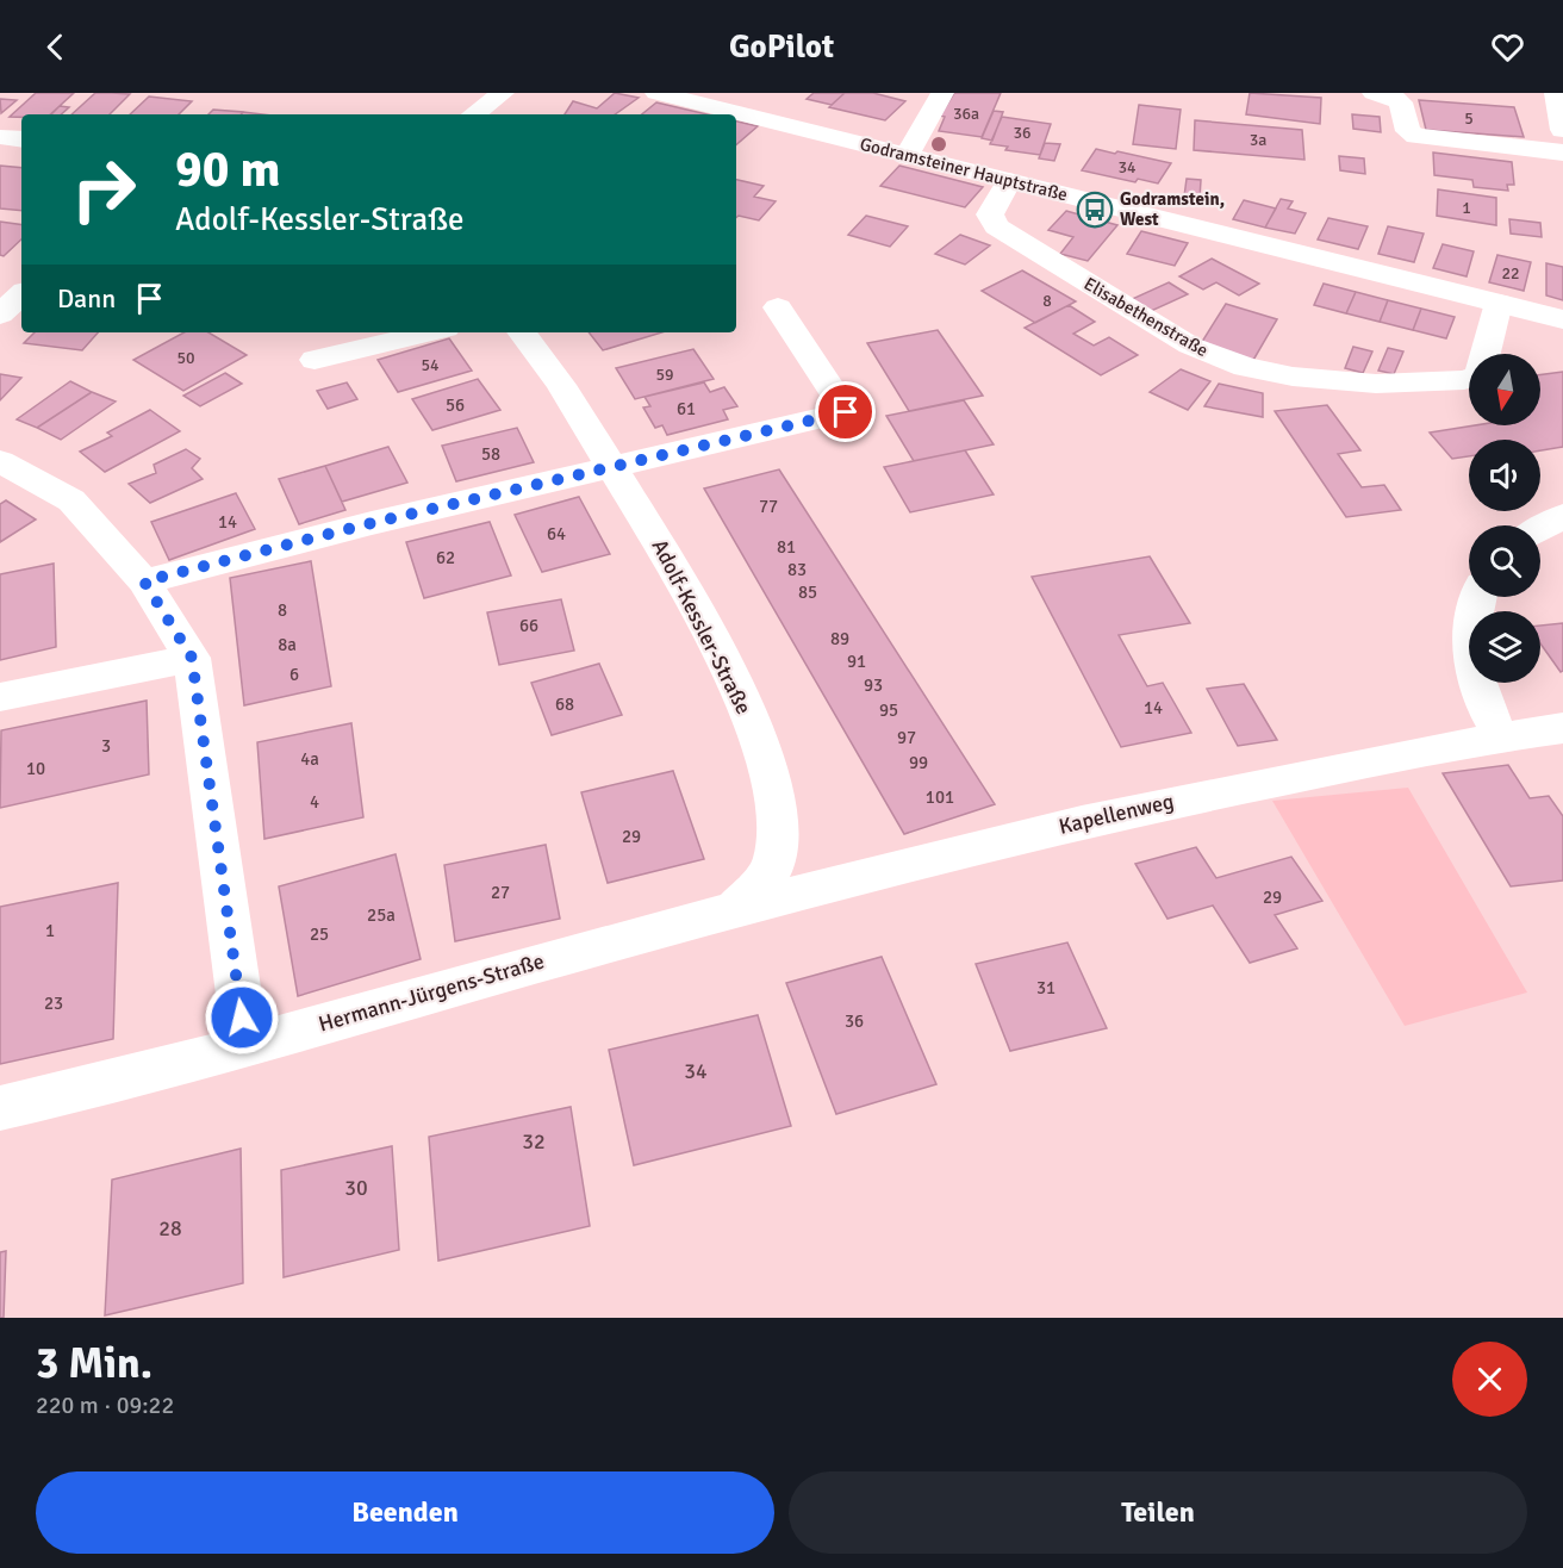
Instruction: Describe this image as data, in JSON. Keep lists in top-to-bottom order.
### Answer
{
  "streets": {
    "street": [
      "Godramsteiner Hauptstraße",
      "Elisabethenstraße",
      "Adolf-Kessler-Straße",
      "Kapellenweg",
      "Hermann-Jürgens-Straße"
    ]
  },
  "crossings": [
    ["Godramsteiner Hauptstraße", "Elisabethenstraße"],
    ["Adolf-Kessler-Straße", "Kapellenweg"],
    ["Adolf-Kessler-Straße", "Hermann-Jürgens-Straße"],
    ["Kapellenweg", "Hermann-Jürgens-Straße"]
  ],
  "places": {
    "bus stop": ["Godramstein, West"]
  },
  "house_numbers": [
    "36a",
    "5",
    "36",
    "3a",
    "34",
    "1",
    "22",
    "8",
    "50",
    "54",
    "59",
    "56",
    "61",
    "58",
    "77",
    "14",
    "64",
    "81",
    "62",
    "83",
    "85",
    "8",
    "66",
    "89",
    "8a",
    "91",
    "6",
    "93",
    "68",
    "14",
    "95",
    "97",
    "3",
    "4a",
    "99",
    "10",
    "101",
    "4",
    "29",
    "27",
    "29",
    "25a",
    "1",
    "25",
    "31",
    "23",
    "36",
    "34",
    "32",
    "30",
    "28"
  ],
  "north": "bottom",
  "page": {
    "header": "GoPilot",
    "turn": ["90 m", "Adolf-Kessler-Straße"],
    "then": "Dann",
    "heading": ["3 Min.", "220 m · 09:22"],
    "buttons": ["Beenden", "Teilen"]
  }
}
